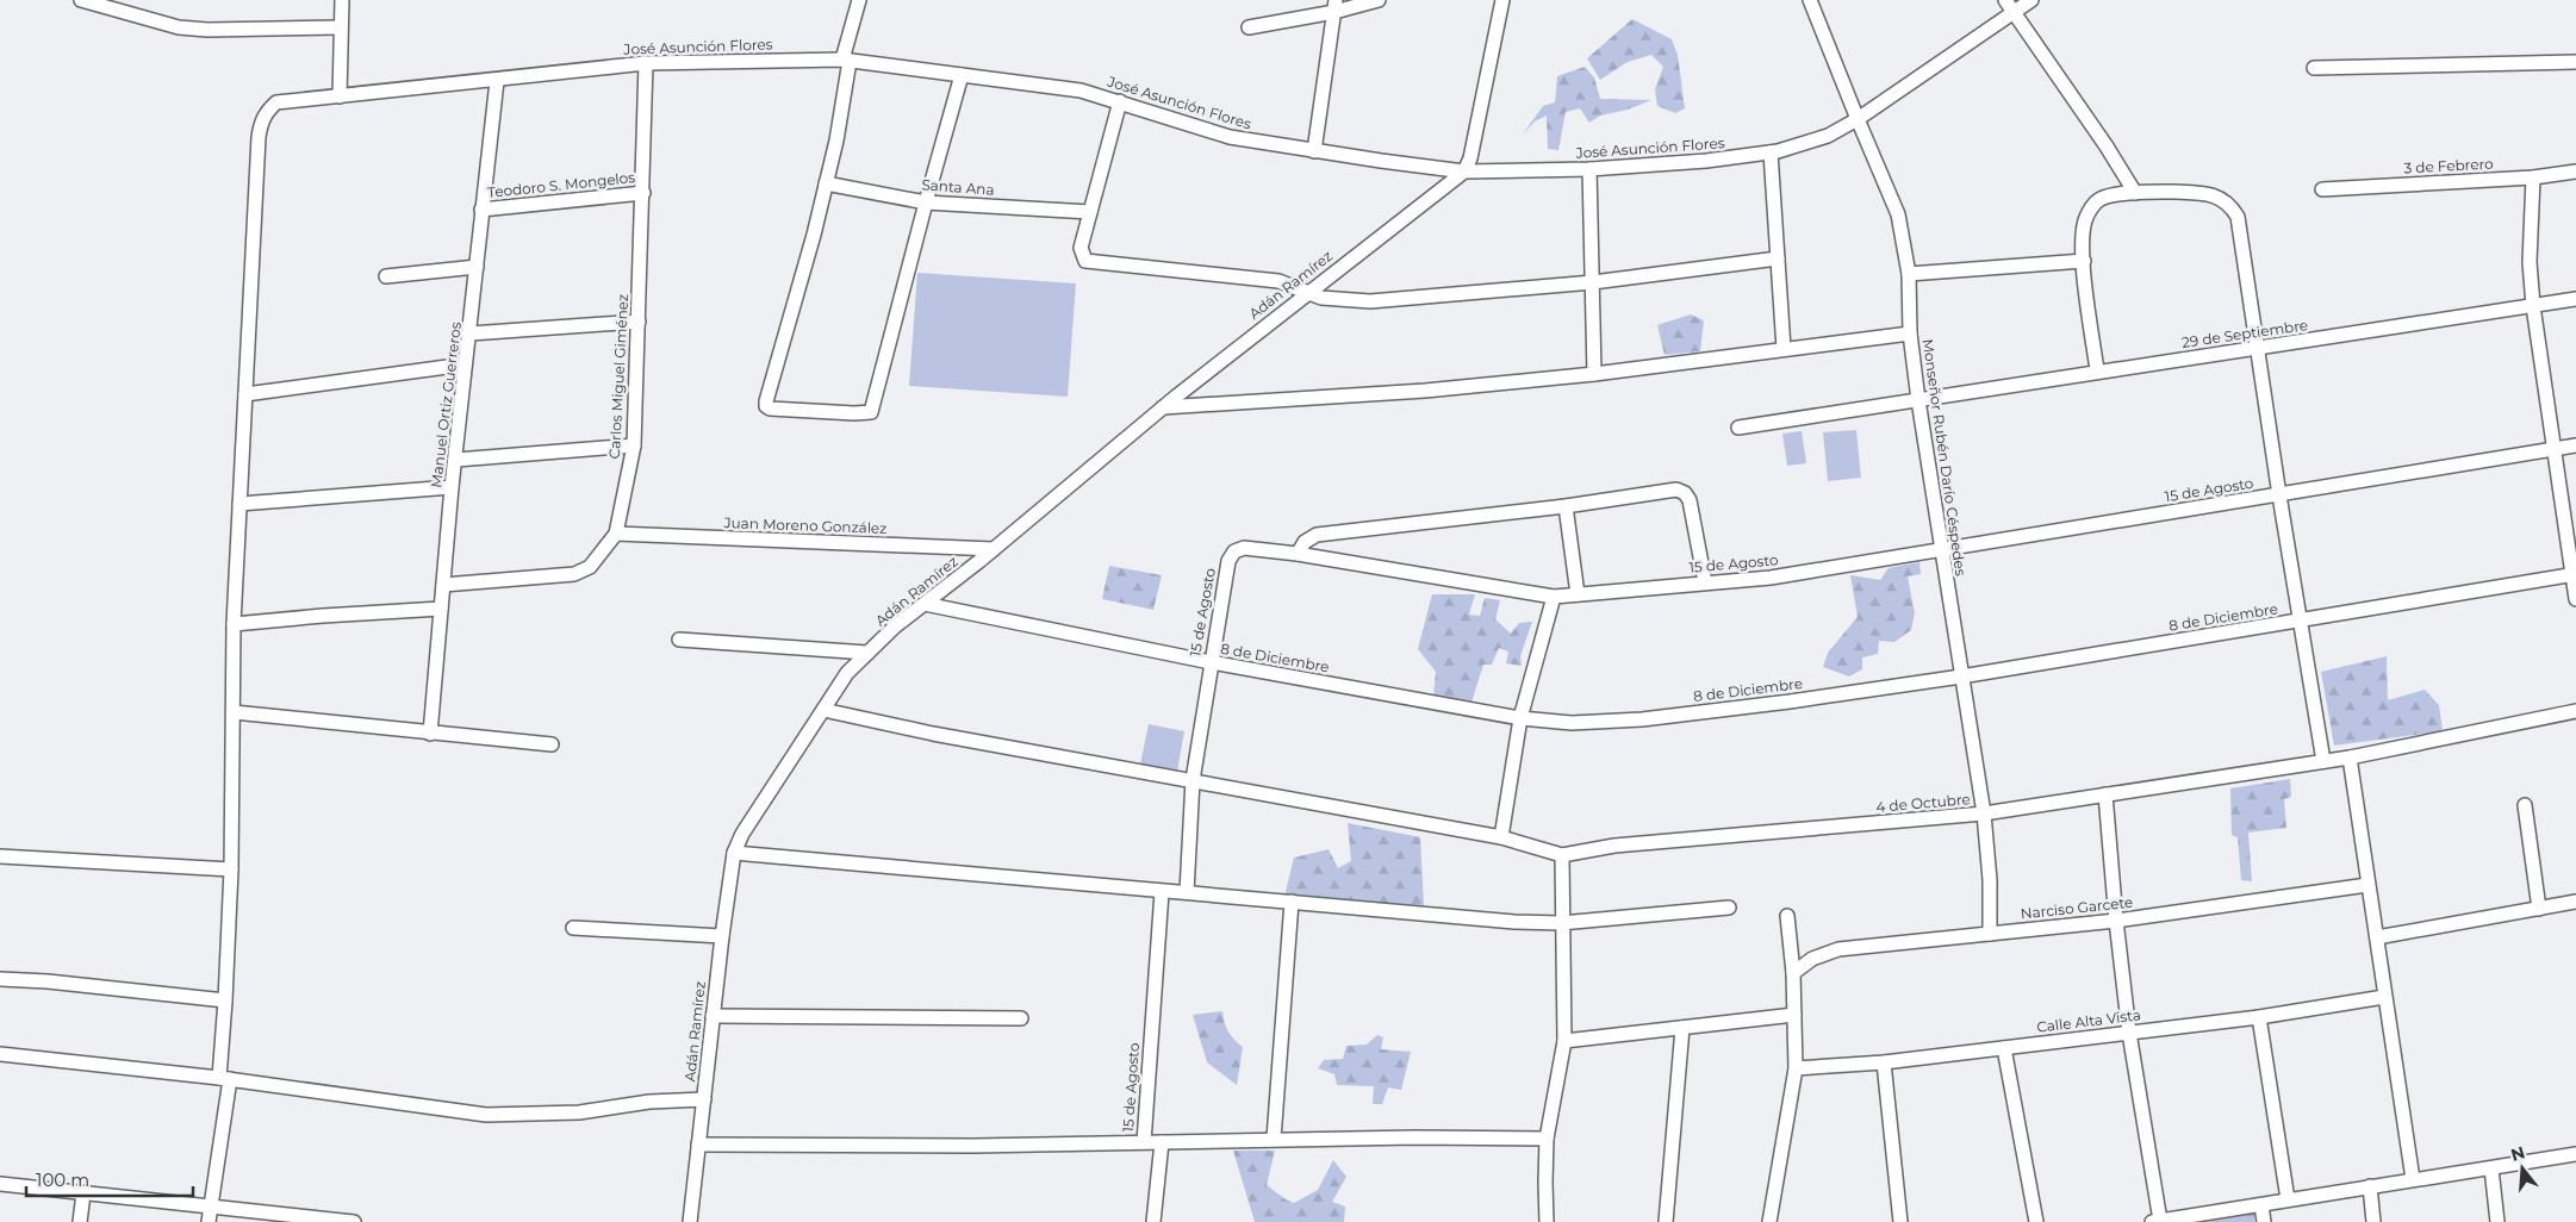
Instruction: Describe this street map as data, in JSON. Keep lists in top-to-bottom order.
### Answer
{
  "streets": {
    "street": [
      "José Asunción Flores",
      "3 de Febrero",
      "Teodoro S. Mongelos",
      "Santa Ana",
      "Adán Ramírez",
      "29 de Septiembre",
      "Carlos Miguel Giménez",
      "Manuel Ortiz Guerreros",
      "Monseñor Rubén Darío Céspedes",
      "15 de Agosto",
      "Juan Moreno González",
      "8 de Diciembre",
      "4 de Octubre",
      "Narciso Garcete",
      "Calle Alta Vista"
    ]
  },
  "crossings": [
    ["José Asunción Flores", "Adán Ramírez"],
    ["José Asunción Flores", "Carlos Miguel Giménez"],
    ["José Asunción Flores", "Manuel Ortiz Guerreros"],
    ["José Asunción Flores", "Monseñor Rubén Darío Céspedes"],
    ["Teodoro S. Mongelos", "Carlos Miguel Giménez"],
    ["Teodoro S. Mongelos", "Manuel Ortiz Guerreros"],
    ["Adán Ramírez", "Juan Moreno González"],
    ["Adán Ramírez", "8 de Diciembre"],
    ["Adán Ramírez", "4 de Octubre"],
    ["29 de Septiembre", "Monseñor Rubén Darío Céspedes"],
    ["Carlos Miguel Giménez", "Manuel Ortiz Guerreros"],
    ["Carlos Miguel Giménez", "Juan Moreno González"],
    ["Monseñor Rubén Darío Céspedes", "15 de Agosto"],
    ["Monseñor Rubén Darío Céspedes", "8 de Diciembre"],
    ["Monseñor Rubén Darío Céspedes", "4 de Octubre"],
    ["Monseñor Rubén Darío Céspedes", "Narciso Garcete"],
    ["15 de Agosto", "8 de Diciembre"],
    ["15 de Agosto", "4 de Octubre"]
  ],
  "scale_bar": "100 m",
  "north": "top"
}
